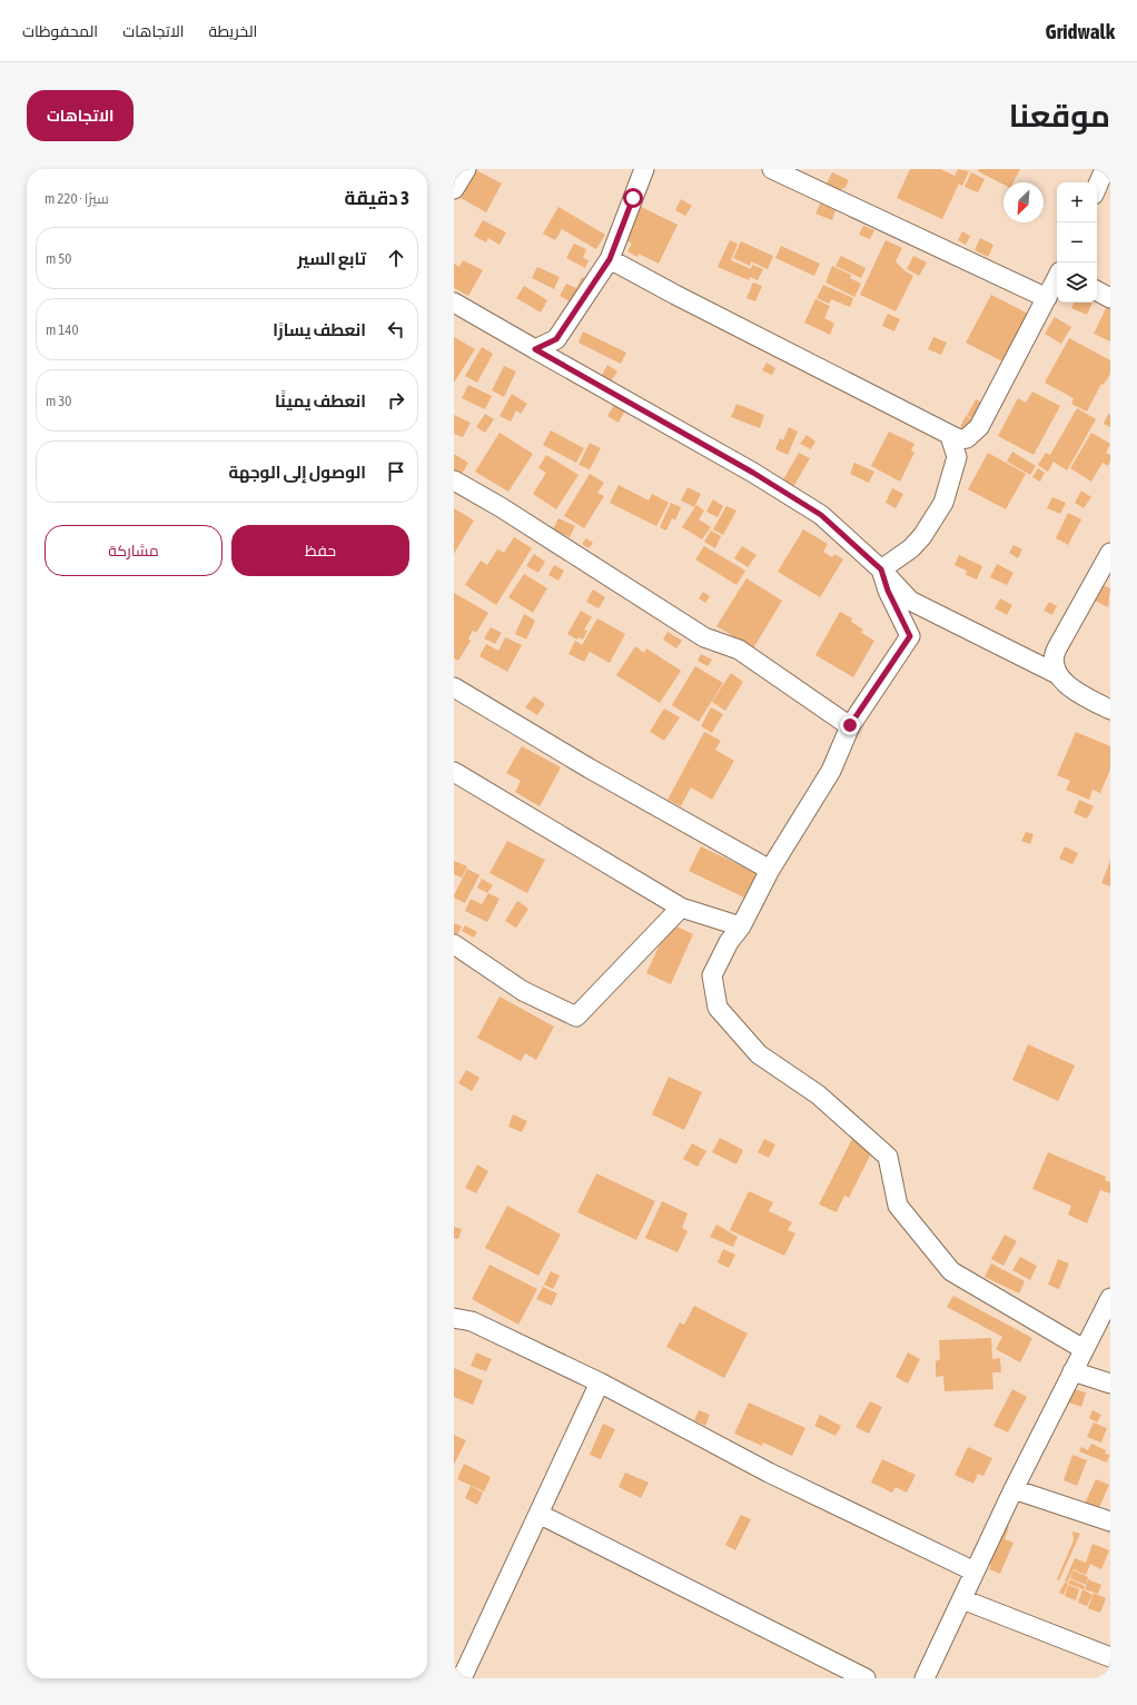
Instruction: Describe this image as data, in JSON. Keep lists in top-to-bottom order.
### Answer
{
  "north": "bottom left",
  "page": {
    "header": "Gridwalk",
    "nav": ["الخريطة", "الاتجاهات", "المحفوظات"],
    "title": "موقعنا",
    "buttons": [
      "الاتجاهات",
      ["حفظ", "مشاركة"]
    ],
    "heading": ["3 دقيقة", "سيرًا · 220 m"],
    "map_buttons": ["+", "−"],
    "list": [
      ["تابع السير", "50 m"],
      ["انعطف يسارًا", "140 m"],
      ["انعطف يمينًا", "30 m"],
      "الوصول إلى الوجهة"
    ]
  }
}
